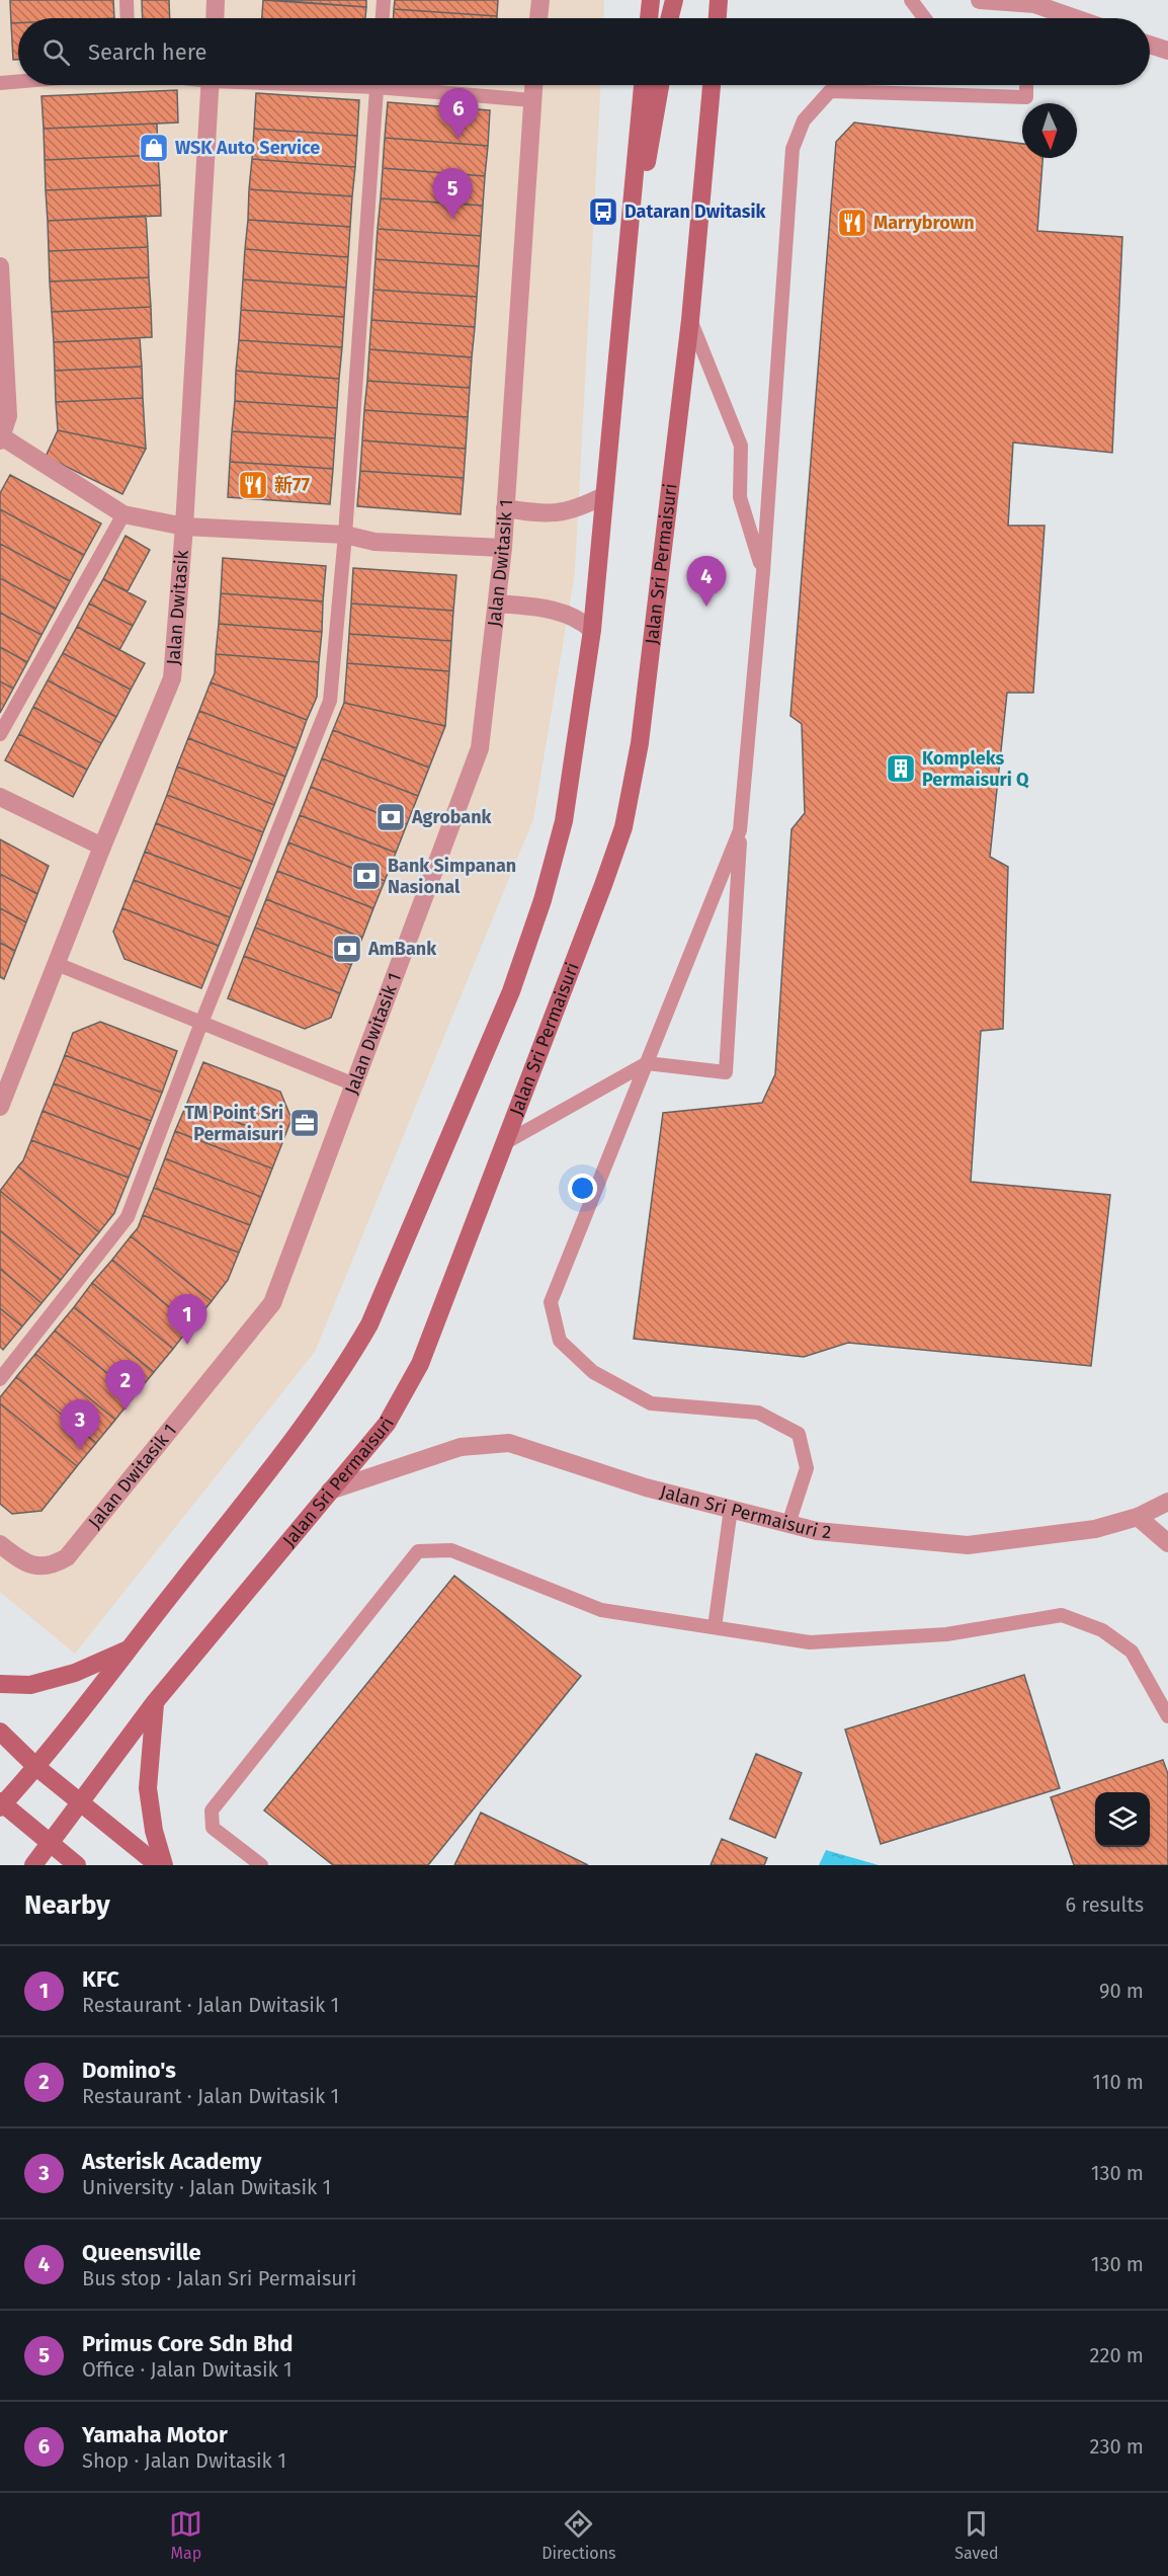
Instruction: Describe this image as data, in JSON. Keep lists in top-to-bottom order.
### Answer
{
  "streets": {
    "main road": ["Jalan Sri Permaisuri"],
    "street": ["Jalan Dwitasik 1", "Jalan Dwitasik", "Jalan Sri Permaisuri 2"]
  },
  "crossings": [
    ["Jalan Sri Permaisuri", "Jalan Sri Permaisuri 2"]
  ],
  "places": {
    "shop": ["WSK Auto Service"],
    "bus stop": ["Dataran Dwitasik"],
    "restaurant": ["Marrybrown", "新77"],
    "building": ["Kompleks Permaisuri Q"],
    "bank": ["Agrobank", "Bank Simpanan Nasional", "AmBank"],
    "office": ["TM Point Sri Permaisuri"]
  },
  "north": "bottom",
  "page": {
    "search": "Search here",
    "pins": [
      "6",
      "5",
      "4",
      "1",
      "2",
      "3"
    ],
    "heading": ["Nearby", "6 results"],
    "list": [
      {
        "mark": "1",
        "name": "KFC",
        "note": "Restaurant · Jalan Dwitasik 1",
        "value": "90 m"
      },
      {
        "mark": "2",
        "name": "Domino's",
        "note": "Restaurant · Jalan Dwitasik 1",
        "value": "110 m"
      },
      {
        "mark": "3",
        "name": "Asterisk Academy",
        "note": "University · Jalan Dwitasik 1",
        "value": "130 m"
      },
      {
        "mark": "4",
        "name": "Queensville",
        "note": "Bus stop · Jalan Sri Permaisuri",
        "value": "130 m"
      },
      {
        "mark": "5",
        "name": "Primus Core Sdn Bhd",
        "note": "Office · Jalan Dwitasik 1",
        "value": "220 m"
      },
      {
        "mark": "6",
        "name": "Yamaha Motor",
        "note": "Shop · Jalan Dwitasik 1",
        "value": "230 m"
      }
    ],
    "nav": ["Map", "Directions", "Saved"]
  }
}
